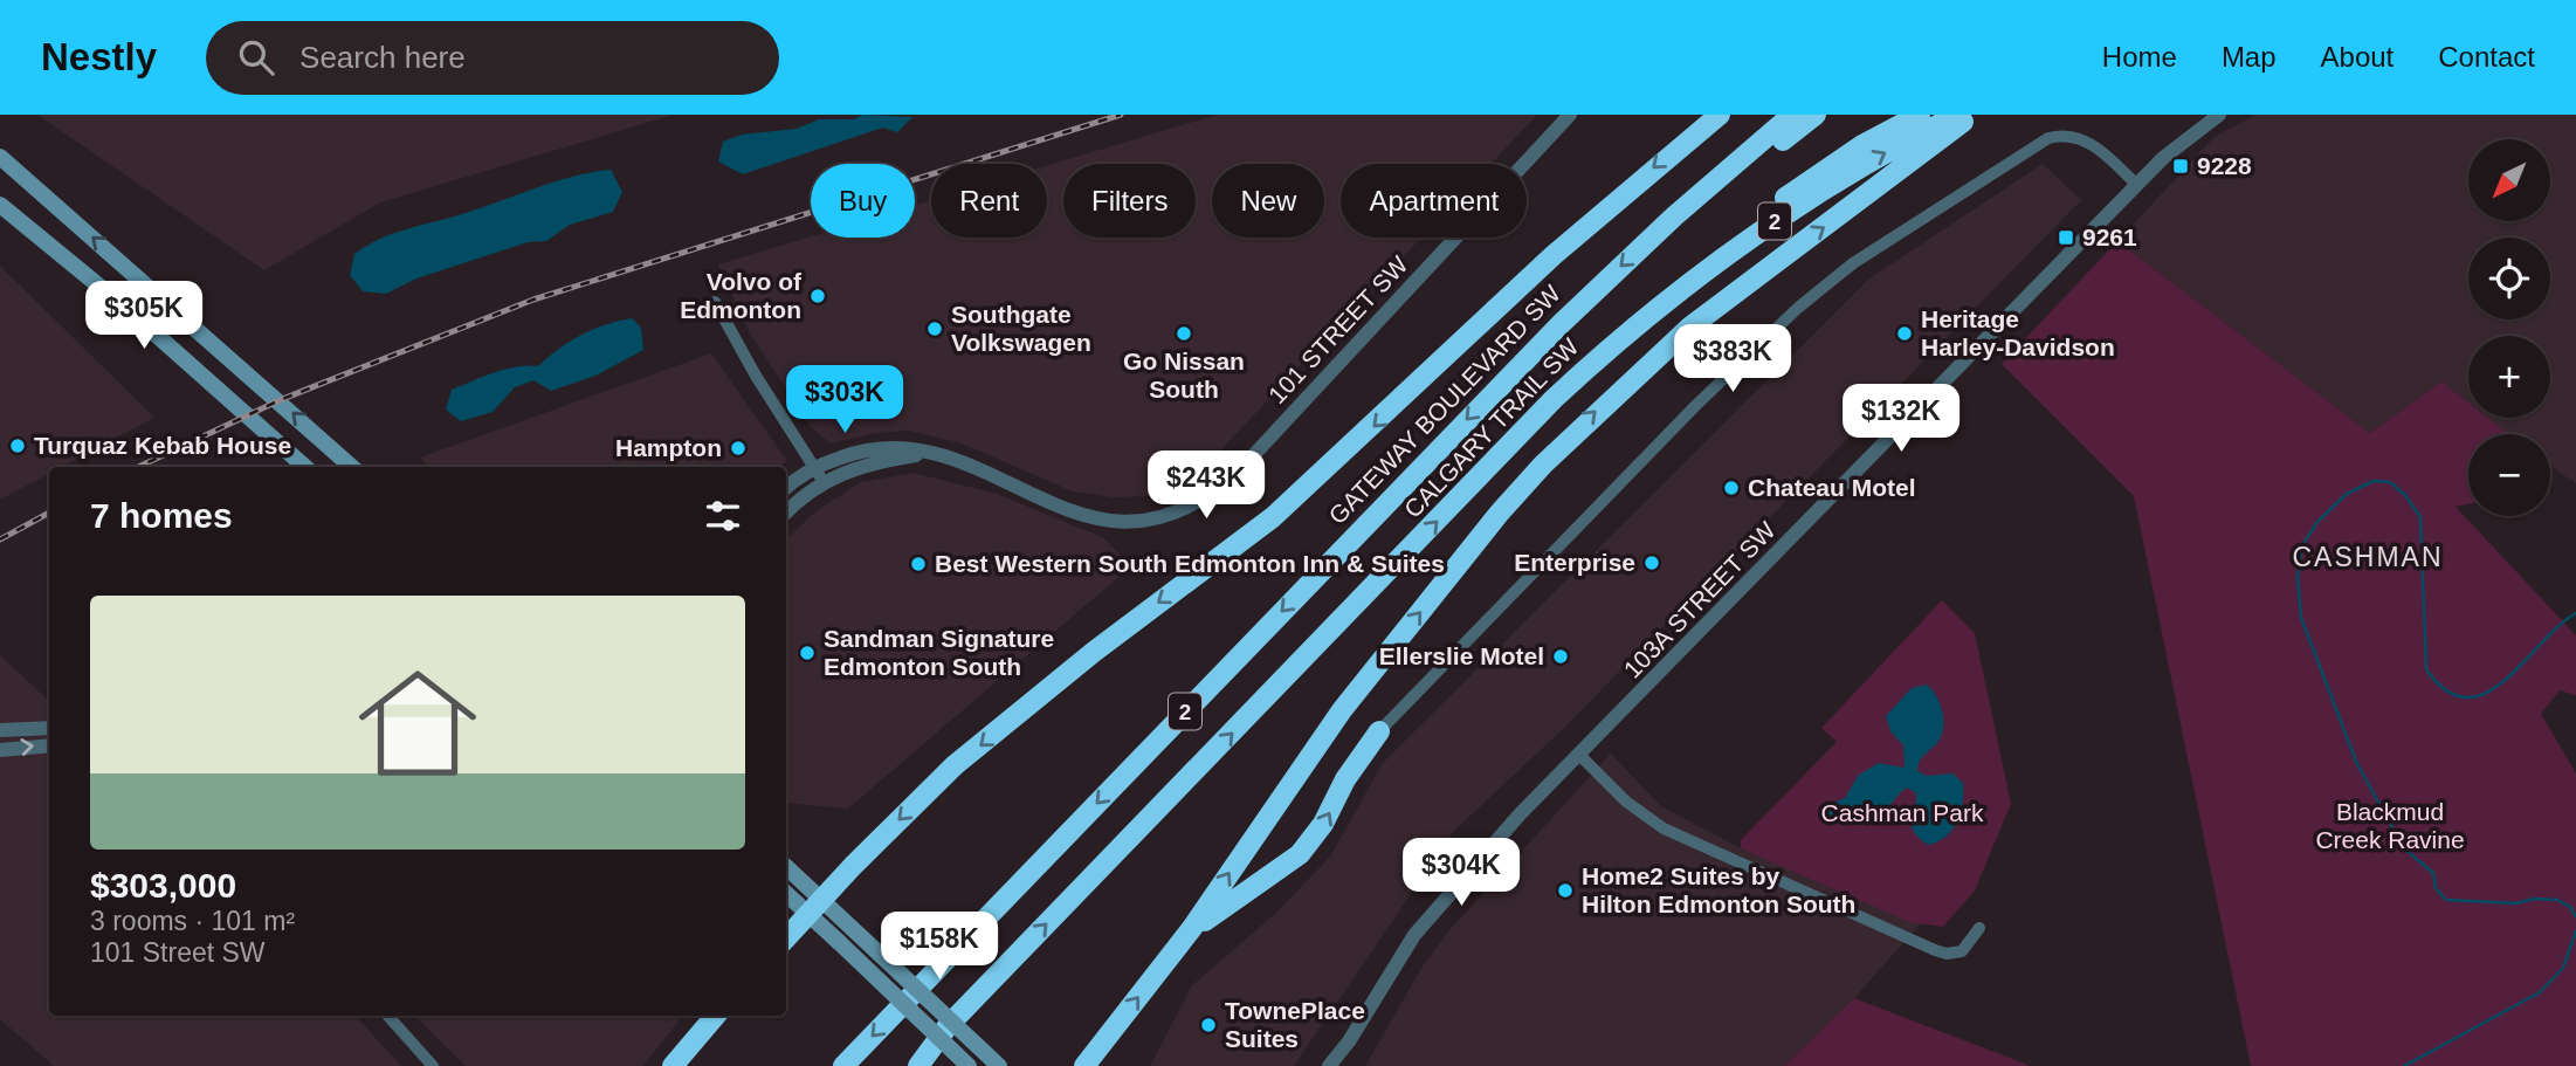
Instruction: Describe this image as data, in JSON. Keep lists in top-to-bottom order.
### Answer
{
  "streets": {
    "highway": ["2", "GATEWAY BOULEVARD SW", "CALGARY TRAIL SW"],
    "street": ["101 STREET SW", "103A STREET SW"]
  },
  "districts": ["CASHMAN"],
  "parks": ["Blackmud Creek Ravine", "Cashman Park"],
  "places": {
    "transit": ["9228", "9261"],
    "other": [
      "Volvo of Edmonton",
      "Southgate Volkswagen",
      "Go Nissan South",
      "Heritage Harley-Davidson",
      "Turquaz Kebab House",
      "Hampton",
      "Chateau Motel",
      "Enterprise",
      "Best Western South Edmonton Inn & Suites",
      "Sandman Signature Edmonton South",
      "Ellerslie Motel",
      "Home2 Suites by Hilton Edmonton South",
      "TownePlace Suites"
    ]
  },
  "north": "bottom left",
  "page": {
    "header": "Nestly",
    "search": "Search here",
    "nav": [
      "Home",
      "Map",
      "About",
      "Contact"
    ],
    "map_buttons": ["+", "−"],
    "chip": [
      "Buy",
      "Rent",
      "Filters",
      "New",
      "Apartment"
    ],
    "price": [
      "$305K",
      "$383K",
      "$303K",
      "$132K",
      "$243K",
      "$304K",
      "$158K"
    ],
    "heading": "7 homes",
    "list": [
      {
        "name": "$303,000",
        "note": "3 rooms · 101 m² · 101 Street SW"
      }
    ]
  }
}
